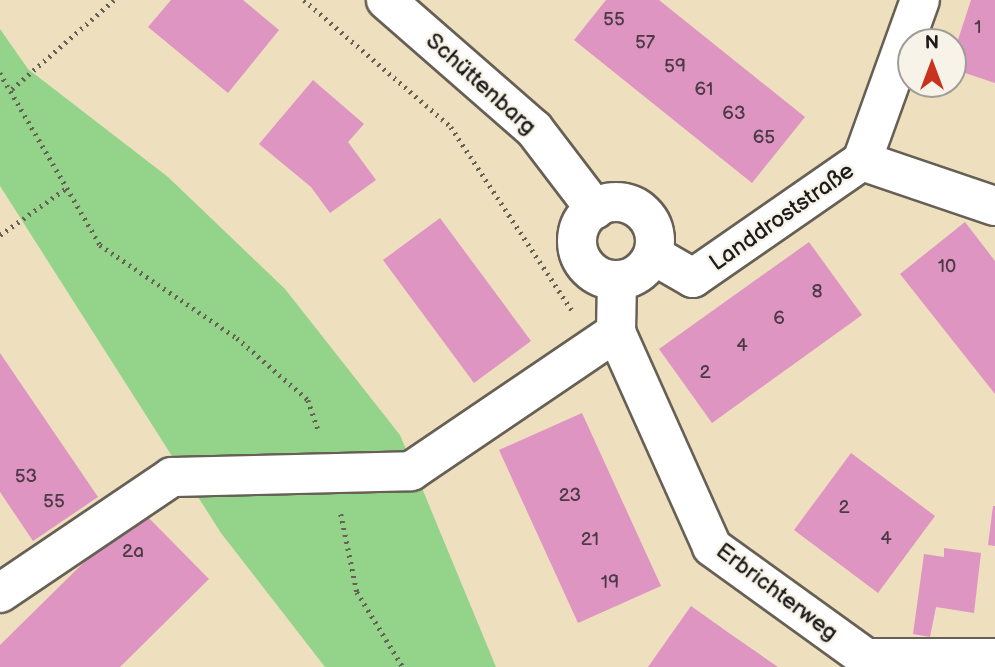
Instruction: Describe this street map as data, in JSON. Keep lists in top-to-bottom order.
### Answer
{
  "streets": {
    "street": ["Schüttenbarg", "Landdroststraße", "Erbrichterweg"]
  },
  "crossings": [
    ["Schüttenbarg", "Landdroststraße"],
    ["Schüttenbarg", "Erbrichterweg"],
    ["Landdroststraße", "Erbrichterweg"]
  ],
  "house_numbers": [
    "55",
    "1",
    "57",
    "59",
    "61",
    "63",
    "65",
    "10",
    "8",
    "6",
    "4",
    "2",
    "53",
    "23",
    "55",
    "2",
    "4",
    "21",
    "2a",
    "19"
  ],
  "north": "top"
}
